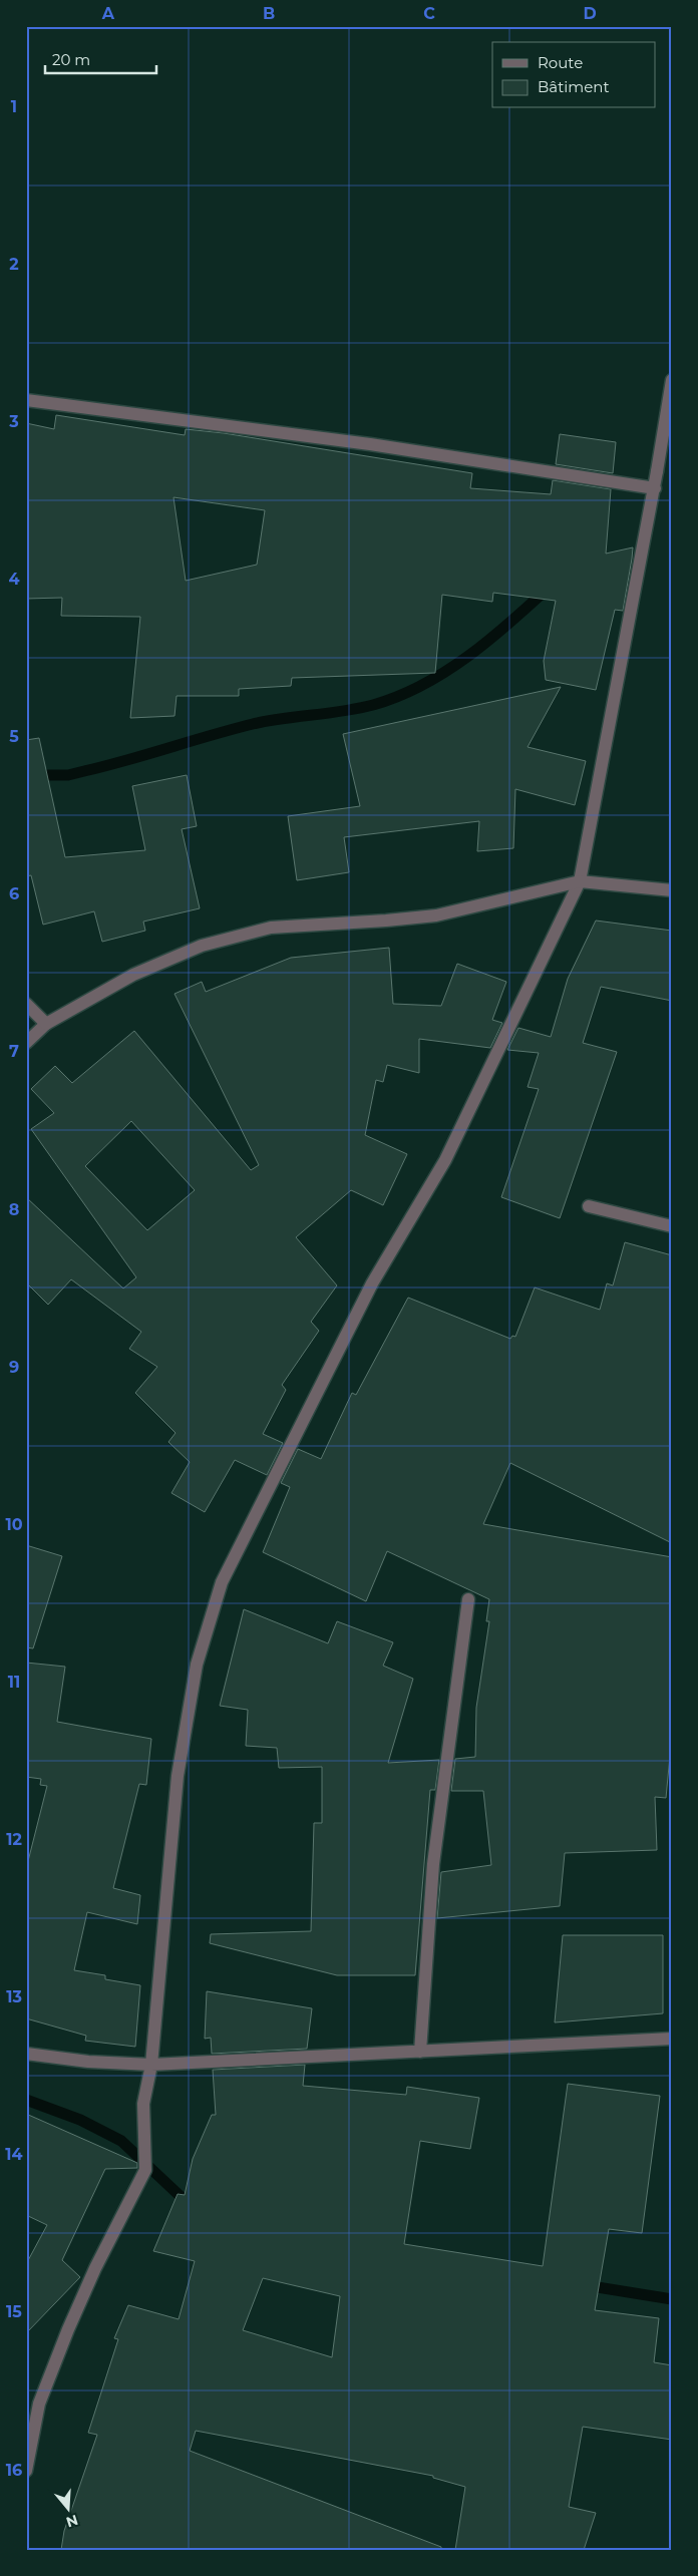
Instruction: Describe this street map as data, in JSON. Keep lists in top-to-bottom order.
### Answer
{
  "legend": ["Route", "Bâtiment"],
  "scale_bar": "20 m",
  "north": "bottom",
  "grid": {
    "columns": [
      "A",
      "B",
      "C",
      "D"
    ],
    "rows": [
      "1",
      "2",
      "3",
      "4",
      "5",
      "6",
      "7",
      "8",
      "9",
      "10",
      "11",
      "12",
      "13",
      "14",
      "15",
      "16"
    ]
  }
}
